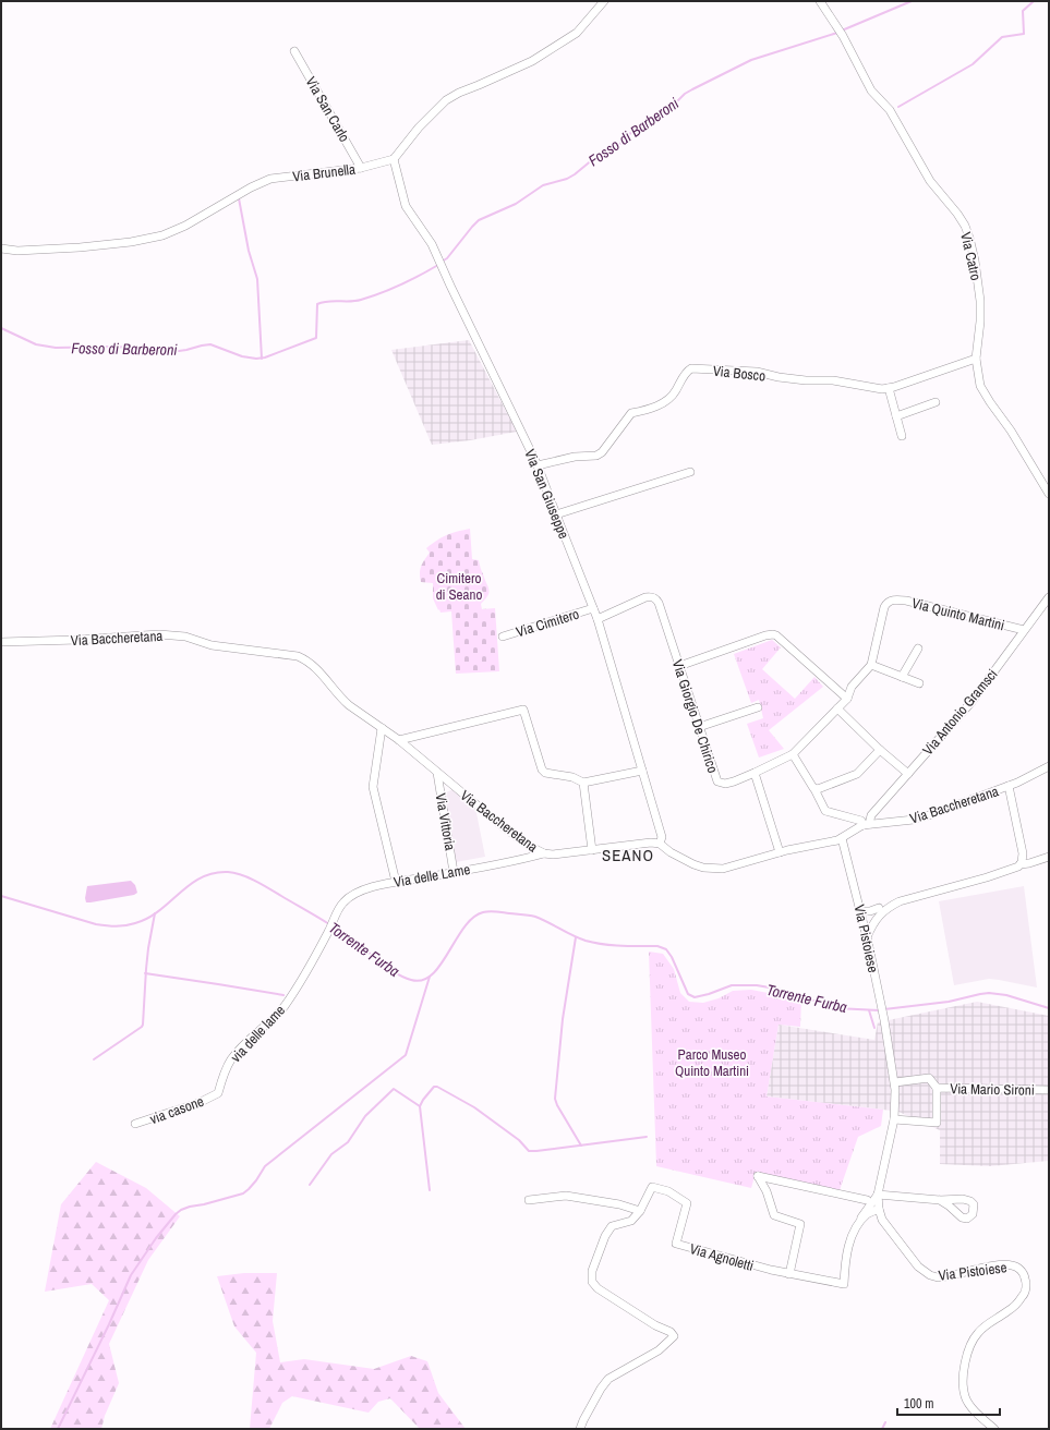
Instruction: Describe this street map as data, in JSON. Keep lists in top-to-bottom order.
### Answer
{
  "streets": {
    "street": [
      "Via San Carlo",
      "Via Brunella",
      "Via Catro",
      "Via Bosco",
      "Via San Giuseppe",
      "Via Quinto Martini",
      "Via Cimitero",
      "Via Baccheretana",
      "Via Antonio Gramsci",
      "Via Giorgio De Chirico",
      "Via Vittoria",
      "Via delle Lame",
      "Via Pistoiese",
      "via delle lame",
      "Via Mario Sironi",
      "via casone",
      "Via Agnoletti"
    ]
  },
  "crossings": [
    ["Via San Carlo", "Via Brunella"],
    ["Via Brunella", "Via San Giuseppe"],
    ["Via Catro", "Via Bosco"],
    ["Via Bosco", "Via San Giuseppe"],
    ["Via San Giuseppe", "Via Cimitero"],
    ["Via San Giuseppe", "Via Baccheretana"],
    ["Via San Giuseppe", "Via Giorgio De Chirico"],
    ["Via Quinto Martini", "Via Antonio Gramsci"],
    ["Via Quinto Martini", "Via Giorgio De Chirico"],
    ["Via Baccheretana", "Via Antonio Gramsci"],
    ["Via Baccheretana", "Via Vittoria"],
    ["Via Baccheretana", "Via delle Lame"],
    ["Via Baccheretana", "Via Pistoiese"],
    ["Via Vittoria", "Via delle Lame"],
    ["Via delle Lame", "via delle lame"],
    ["Via Pistoiese", "Via Mario Sironi"],
    ["Via Pistoiese", "Via Agnoletti"],
    ["via delle lame", "via casone"]
  ],
  "districts": ["SEANO"],
  "water": ["Fosso di Barberoni", "Torrente Furba"],
  "parks": ["Cimitero di Seano", "Parco Museo Quinto Martini"],
  "scale_bar": "100 m"
}
